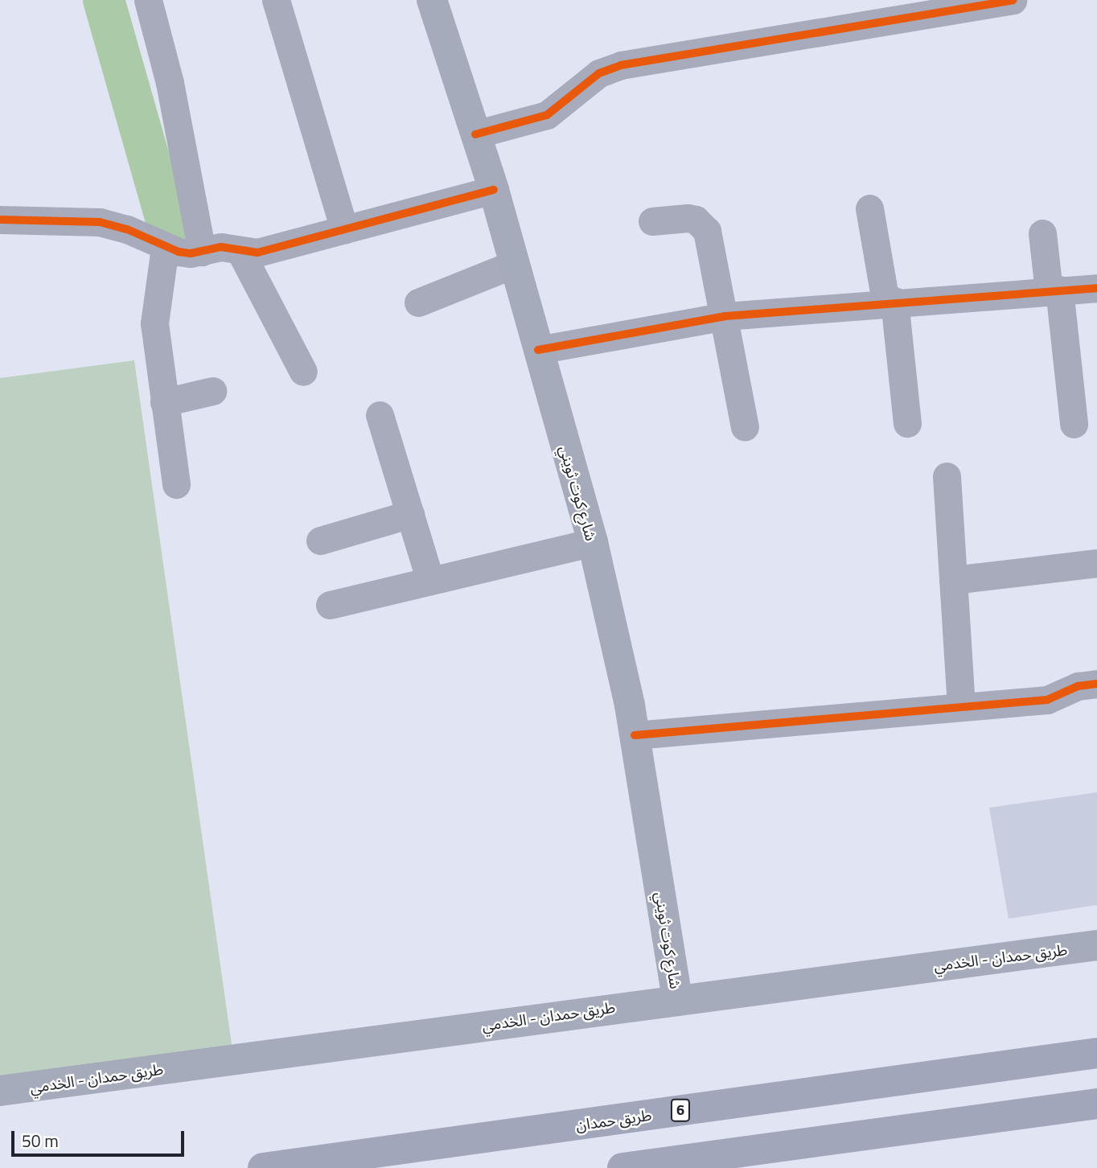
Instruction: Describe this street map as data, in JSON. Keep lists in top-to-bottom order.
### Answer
{
  "streets": {
    "highway": ["6", "طريق حمدان"],
    "main road": ["شارع كوت ثويني", "طريق حمدان - الخدمي"]
  },
  "crossings": [
    ["شارع كوت ثويني", "طريق حمدان - الخدمي"]
  ],
  "scale_bar": "50 m"
}
